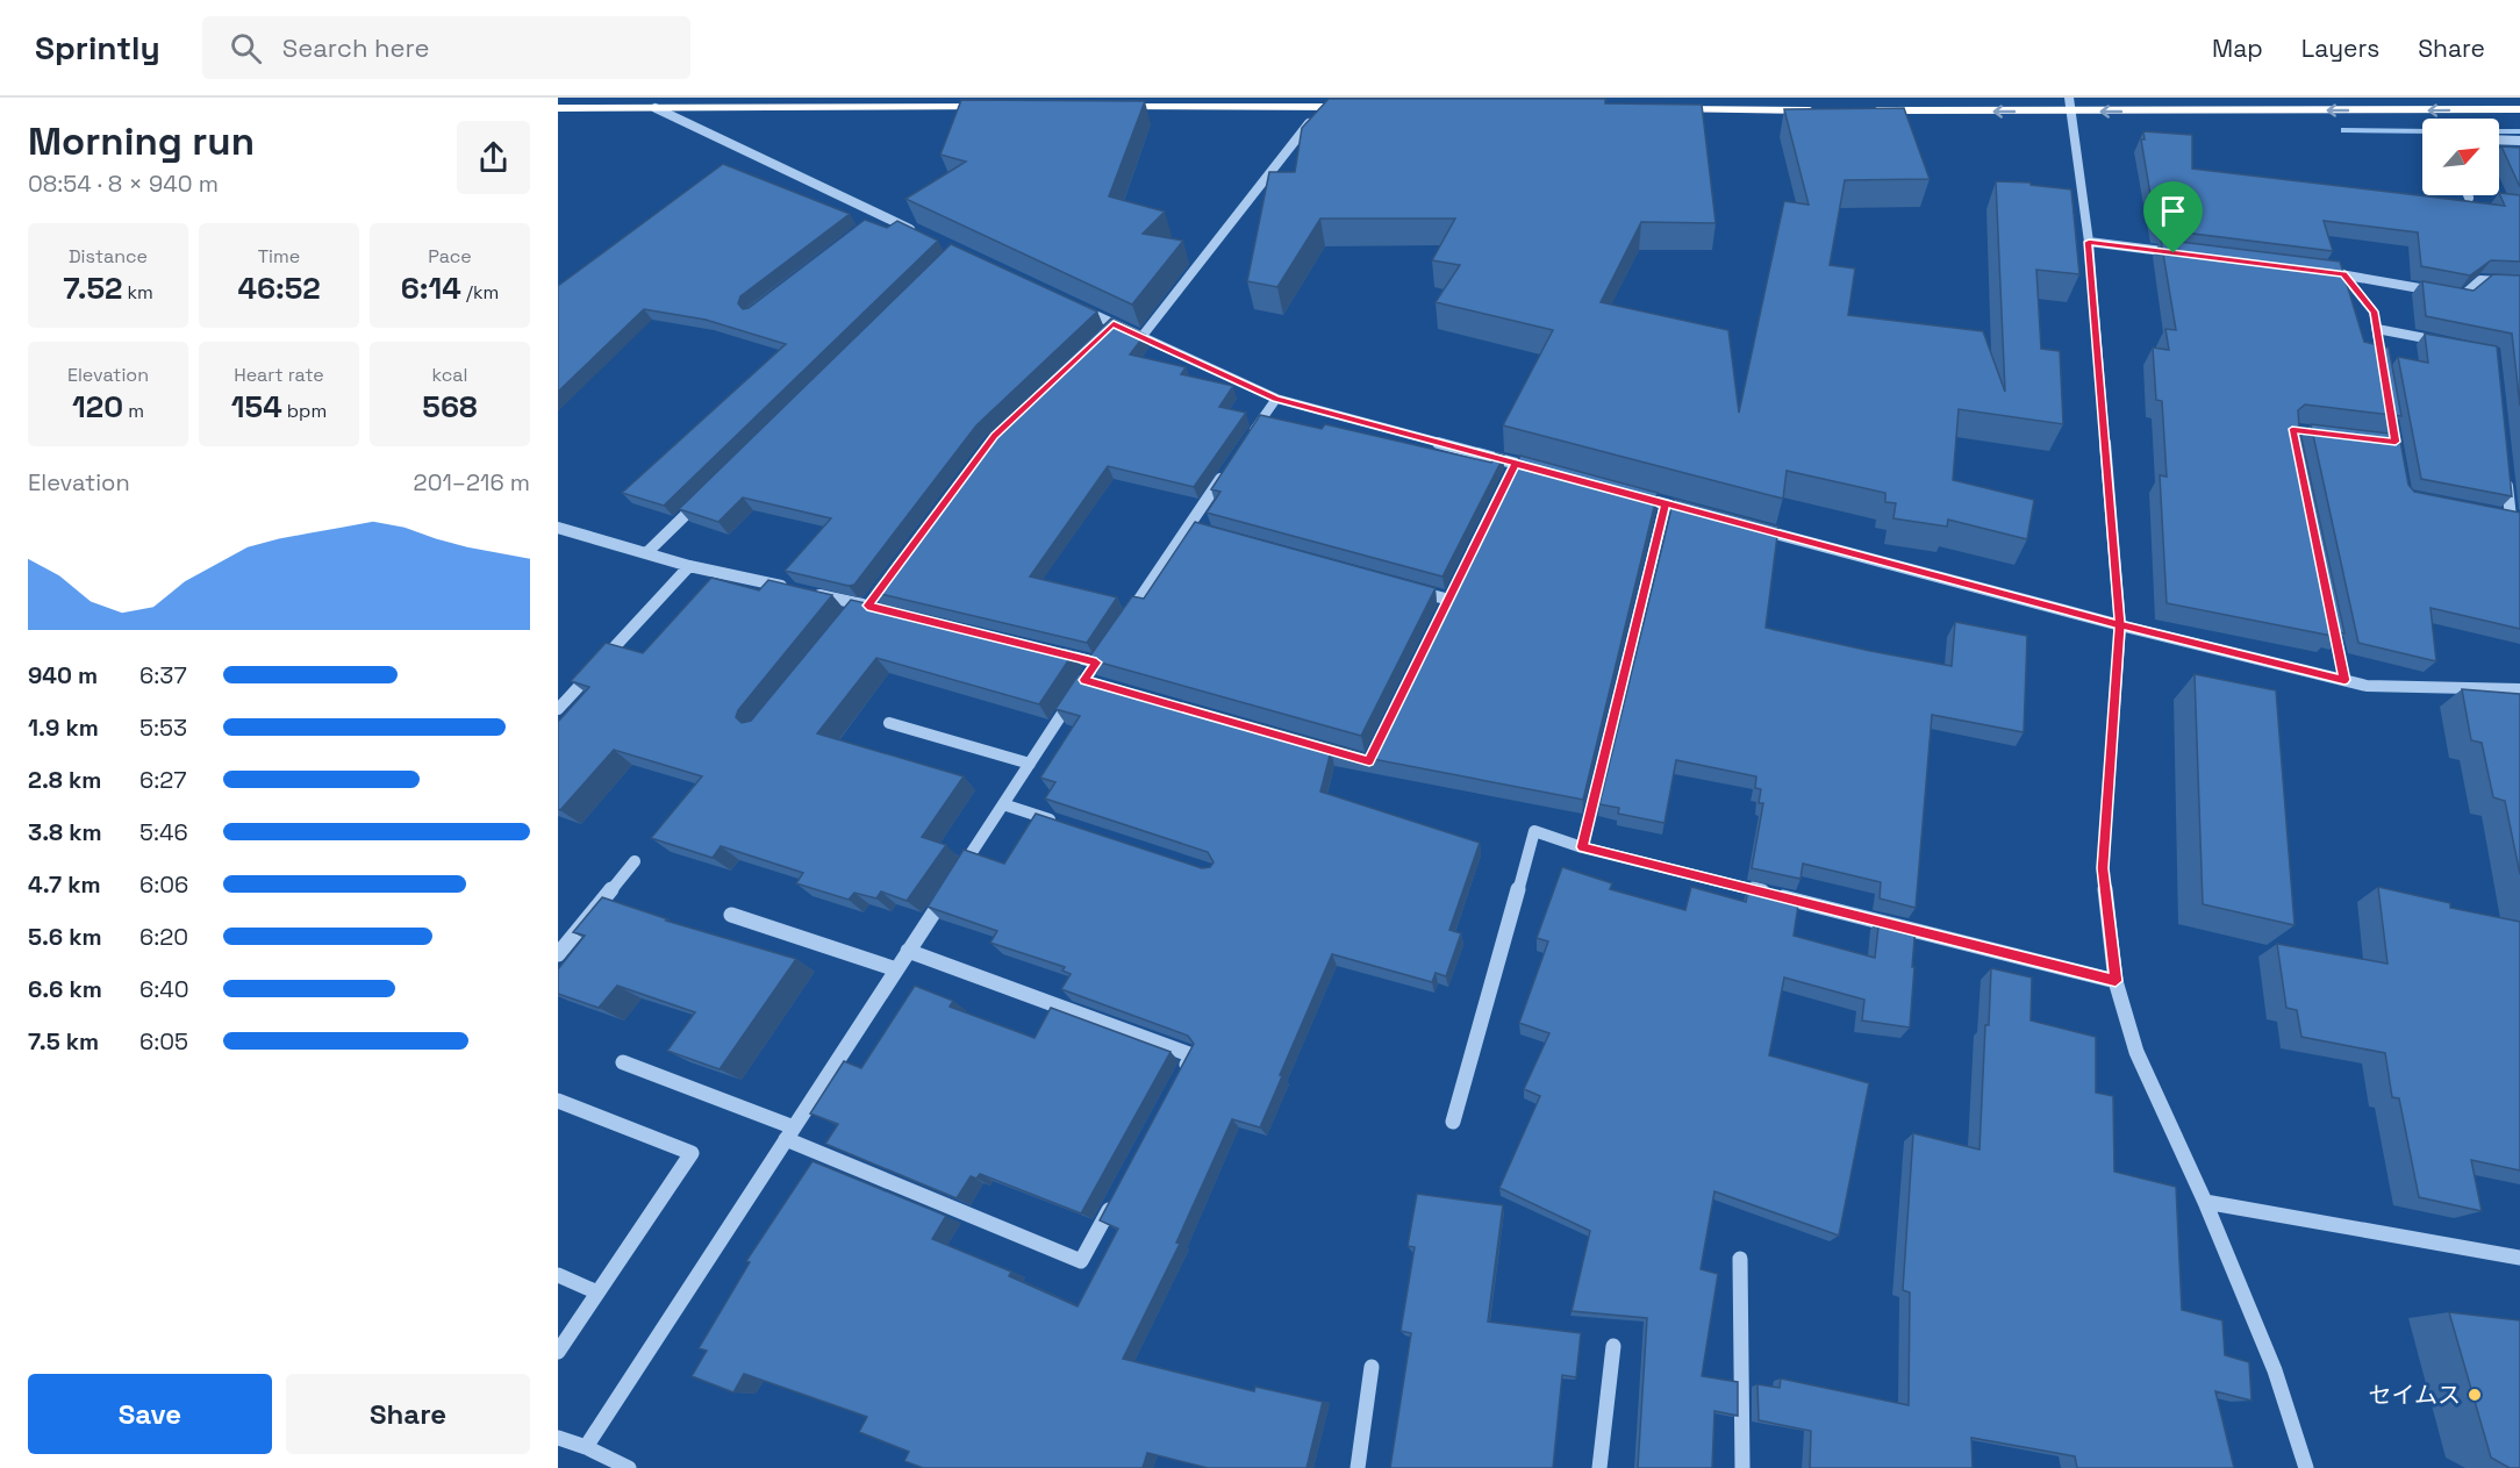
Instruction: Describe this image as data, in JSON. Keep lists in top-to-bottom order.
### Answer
{
  "places": ["セイムス"],
  "north": "top right",
  "page": {
    "header": "Sprintly",
    "search": "Search here",
    "nav": ["Map", "Layers", "Share"],
    "heading": ["Morning run", "08:54 · 8 × 940 m"],
    "stats": [
      ["Distance", "7.52 km"],
      ["Time", "46:52"],
      ["Pace", "6:14 /km"],
      ["Elevation", "120 m"],
      ["Heart rate", "154 bpm"],
      ["kcal", "568"]
    ],
    "chart": ["Elevation", "201–216 m"],
    "list": [
      {
        "name": "940 m",
        "note": "6:37"
      },
      {
        "name": "1.9 km",
        "note": "5:53"
      },
      {
        "name": "2.8 km",
        "note": "6:27"
      },
      {
        "name": "3.8 km",
        "note": "5:46"
      },
      {
        "name": "4.7 km",
        "note": "6:06"
      },
      {
        "name": "5.6 km",
        "note": "6:20"
      },
      {
        "name": "6.6 km",
        "note": "6:40"
      },
      {
        "name": "7.5 km",
        "note": "6:05"
      }
    ],
    "buttons": ["Save", "Share"]
  }
}
